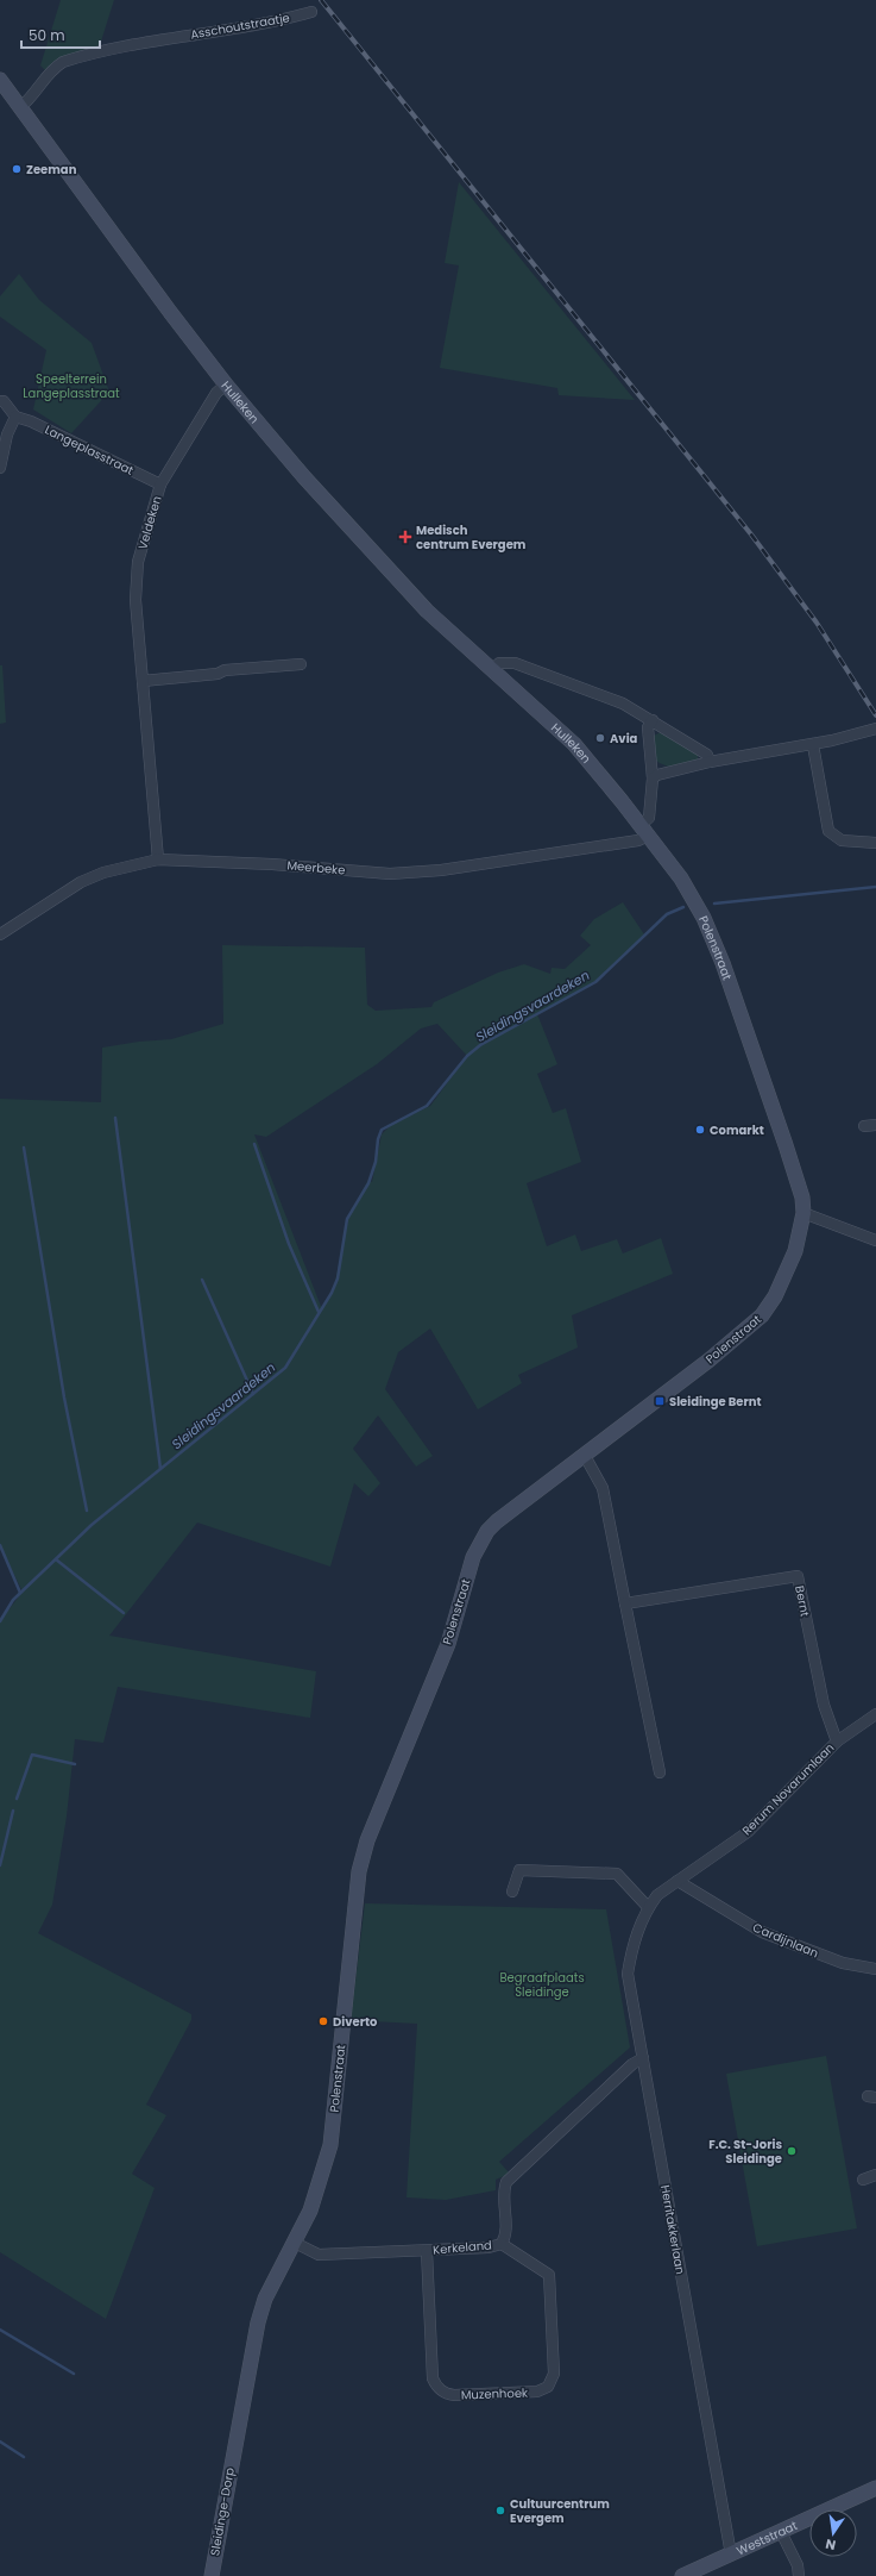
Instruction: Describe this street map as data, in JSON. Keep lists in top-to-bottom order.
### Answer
{
  "streets": {
    "main road": [
      "Hulleken",
      "Polenstraat",
      "Sleidinge-Dorp",
      "Weststraat"
    ],
    "street": [
      "Asschoutstraatje",
      "Langeplasstraat",
      "Veldeken",
      "Meerbeke",
      "Bernt",
      "Rerum Novarumlaan",
      "Cardijnlaan",
      "Herritakkerlaan",
      "Kerkeland",
      "Muzenhoek"
    ]
  },
  "crossings": [
    ["Asschoutstraatje", "Hulleken"],
    ["Hulleken", "Veldeken"],
    ["Hulleken", "Meerbeke"],
    ["Hulleken", "Polenstraat"],
    ["Langeplasstraat", "Veldeken"],
    ["Veldeken", "Meerbeke"],
    ["Polenstraat", "Kerkeland"],
    ["Polenstraat", "Sleidinge-Dorp"],
    ["Bernt", "Rerum Novarumlaan"],
    ["Rerum Novarumlaan", "Cardijnlaan"],
    ["Rerum Novarumlaan", "Herritakkerlaan"],
    ["Cardijnlaan", "Herritakkerlaan"],
    ["Herritakkerlaan", "Kerkeland"],
    ["Herritakkerlaan", "Weststraat"],
    ["Kerkeland", "Muzenhoek"]
  ],
  "water": ["Sleidingsvaardeken"],
  "parks": ["Speelterrein Langeplasstraat", "Begraafplaats Sleidinge"],
  "places": {
    "other": [
      "Zeeman",
      "Avia",
      "Comarkt",
      "Diverto",
      "F.C. St-Joris Sleidinge",
      "Cultuurcentrum Evergem"
    ],
    "health": ["Medisch centrum Evergem"],
    "transit": ["Sleidinge Bernt"]
  },
  "scale_bar": "50 m",
  "north": "bottom"
}
